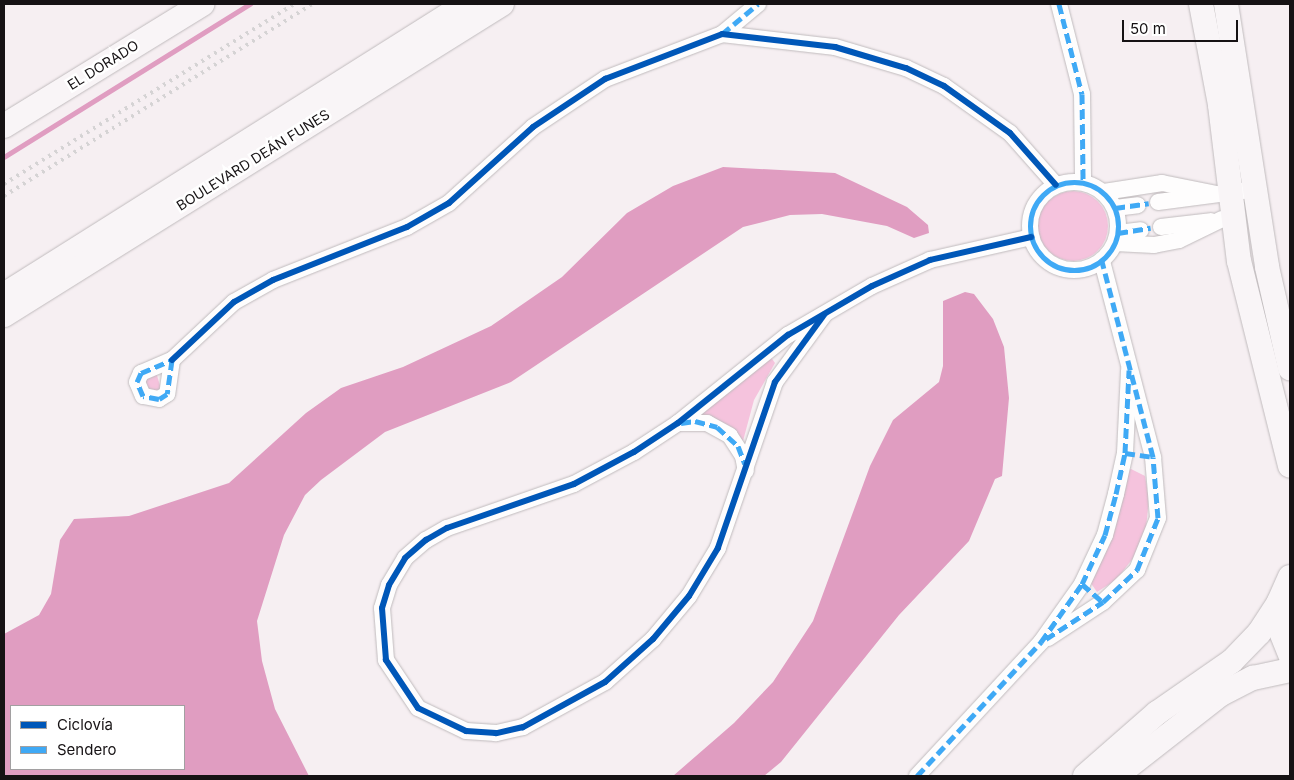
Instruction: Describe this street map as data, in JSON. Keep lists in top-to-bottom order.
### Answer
{
  "streets": {
    "street": ["EL DORADO", "BOULEVARD DEÁN FUNES"]
  },
  "legend": ["Ciclovía", "Sendero"],
  "scale_bar": "50 m"
}
